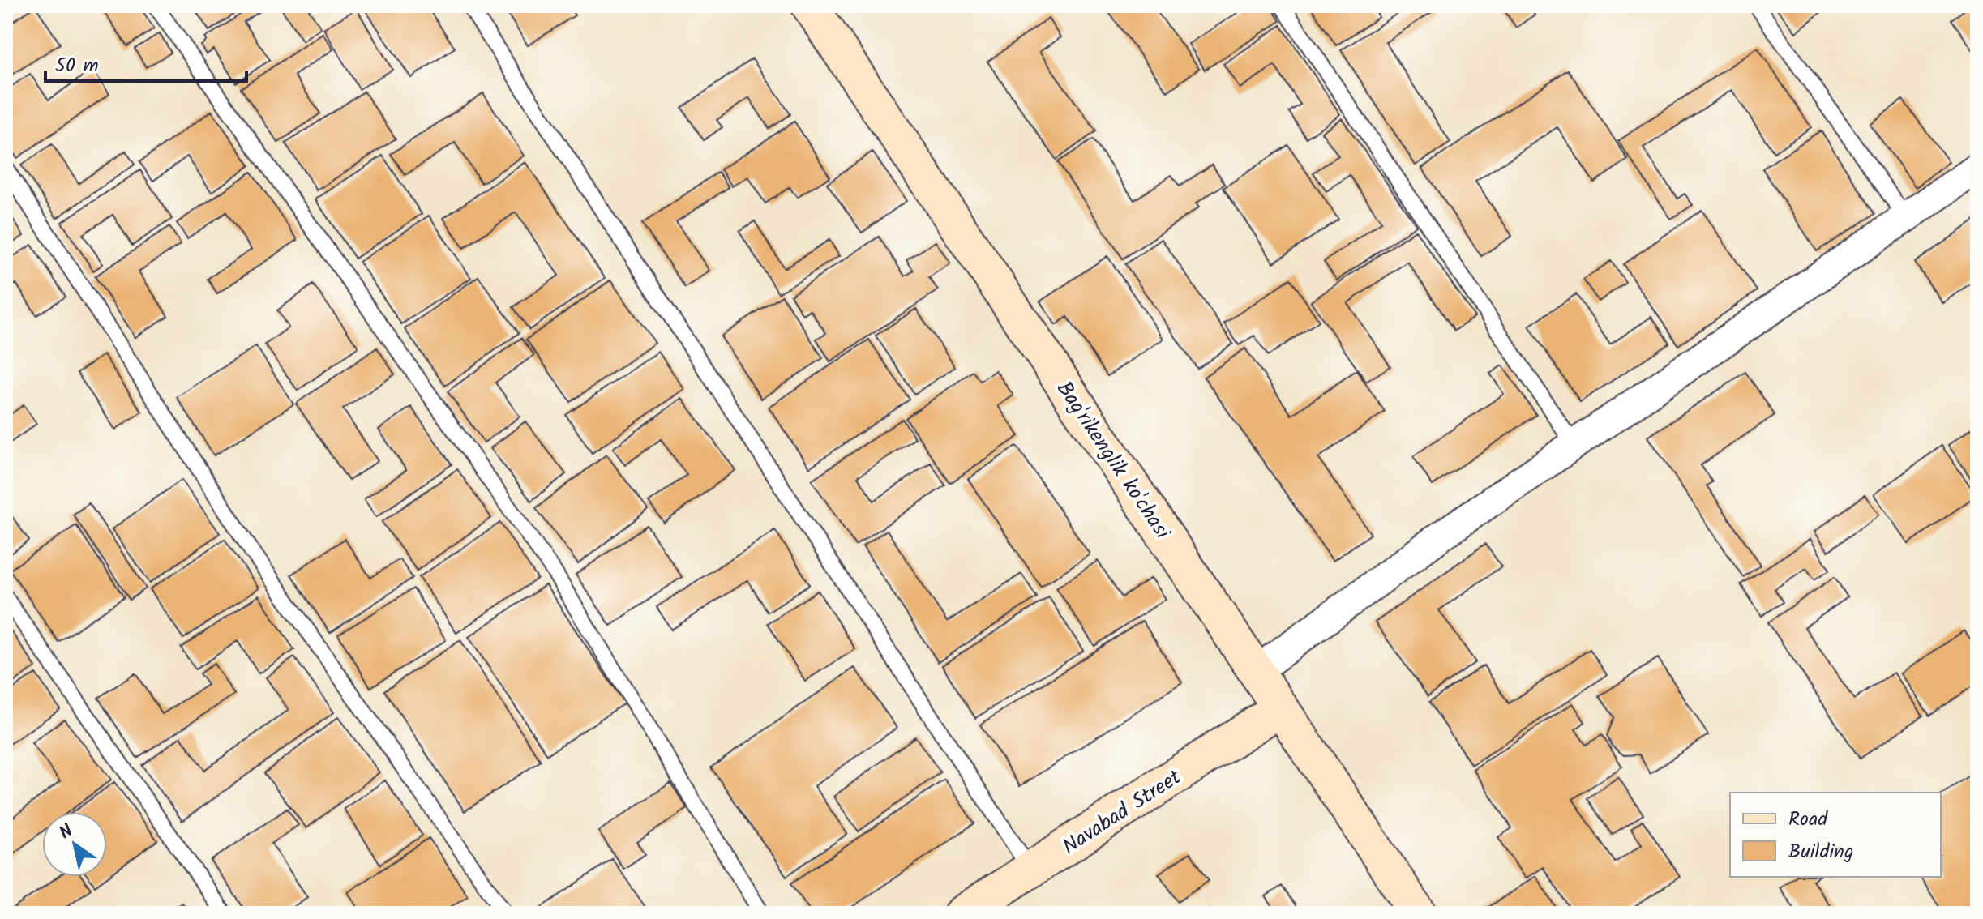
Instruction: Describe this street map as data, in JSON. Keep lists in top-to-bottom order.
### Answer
{
  "streets": {
    "main road": ["Bag'rikenglik ko'chasi", "Navabad Street"]
  },
  "crossings": [
    ["Bag'rikenglik ko'chasi", "Navabad Street"]
  ],
  "legend": ["Road", "Building"],
  "scale_bar": "50 m",
  "north": "top left"
}
